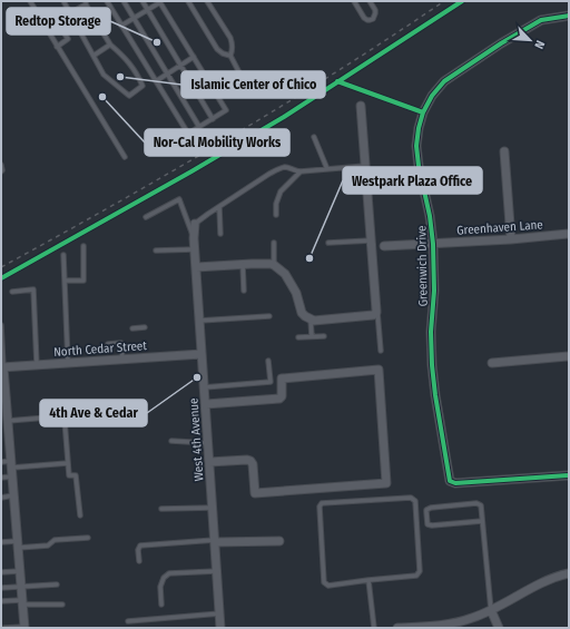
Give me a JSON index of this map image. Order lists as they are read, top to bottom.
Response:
{
  "streets": {
    "street": [
      "Greenhaven Lane",
      "Greenwich Drive",
      "North Cedar Street",
      "West 4th Avenue"
    ]
  },
  "crossings": [
    ["Greenhaven Lane", "Greenwich Drive"],
    ["North Cedar Street", "West 4th Avenue"]
  ],
  "places": [
    "Redtop Storage",
    "Islamic Center of Chico",
    "Nor-Cal Mobility Works",
    "Westpark Plaza Office",
    "4th Ave & Cedar"
  ],
  "north": "bottom right"
}
